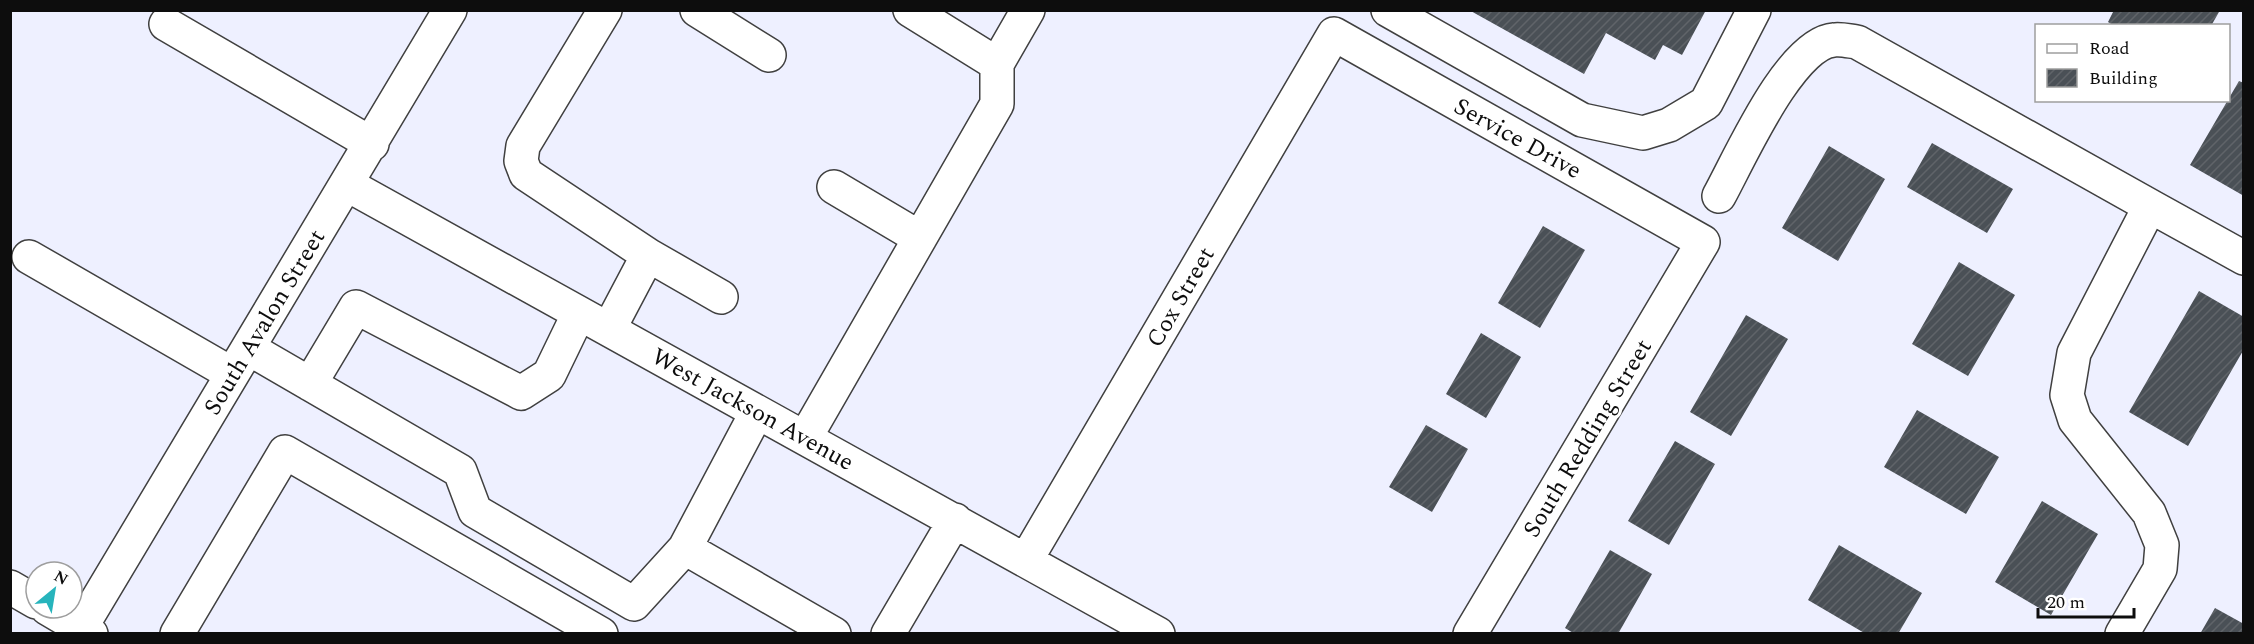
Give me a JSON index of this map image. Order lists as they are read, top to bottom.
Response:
{
  "streets": {
    "street": [
      "Service Drive",
      "Cox Street",
      "South Avalon Street",
      "West Jackson Avenue",
      "South Redding Street"
    ]
  },
  "crossings": [
    ["Service Drive", "Cox Street"],
    ["Service Drive", "South Redding Street"],
    ["Cox Street", "West Jackson Avenue"],
    ["South Avalon Street", "West Jackson Avenue"]
  ],
  "legend": ["Road", "Building"],
  "scale_bar": "20 m",
  "north": "top right"
}
